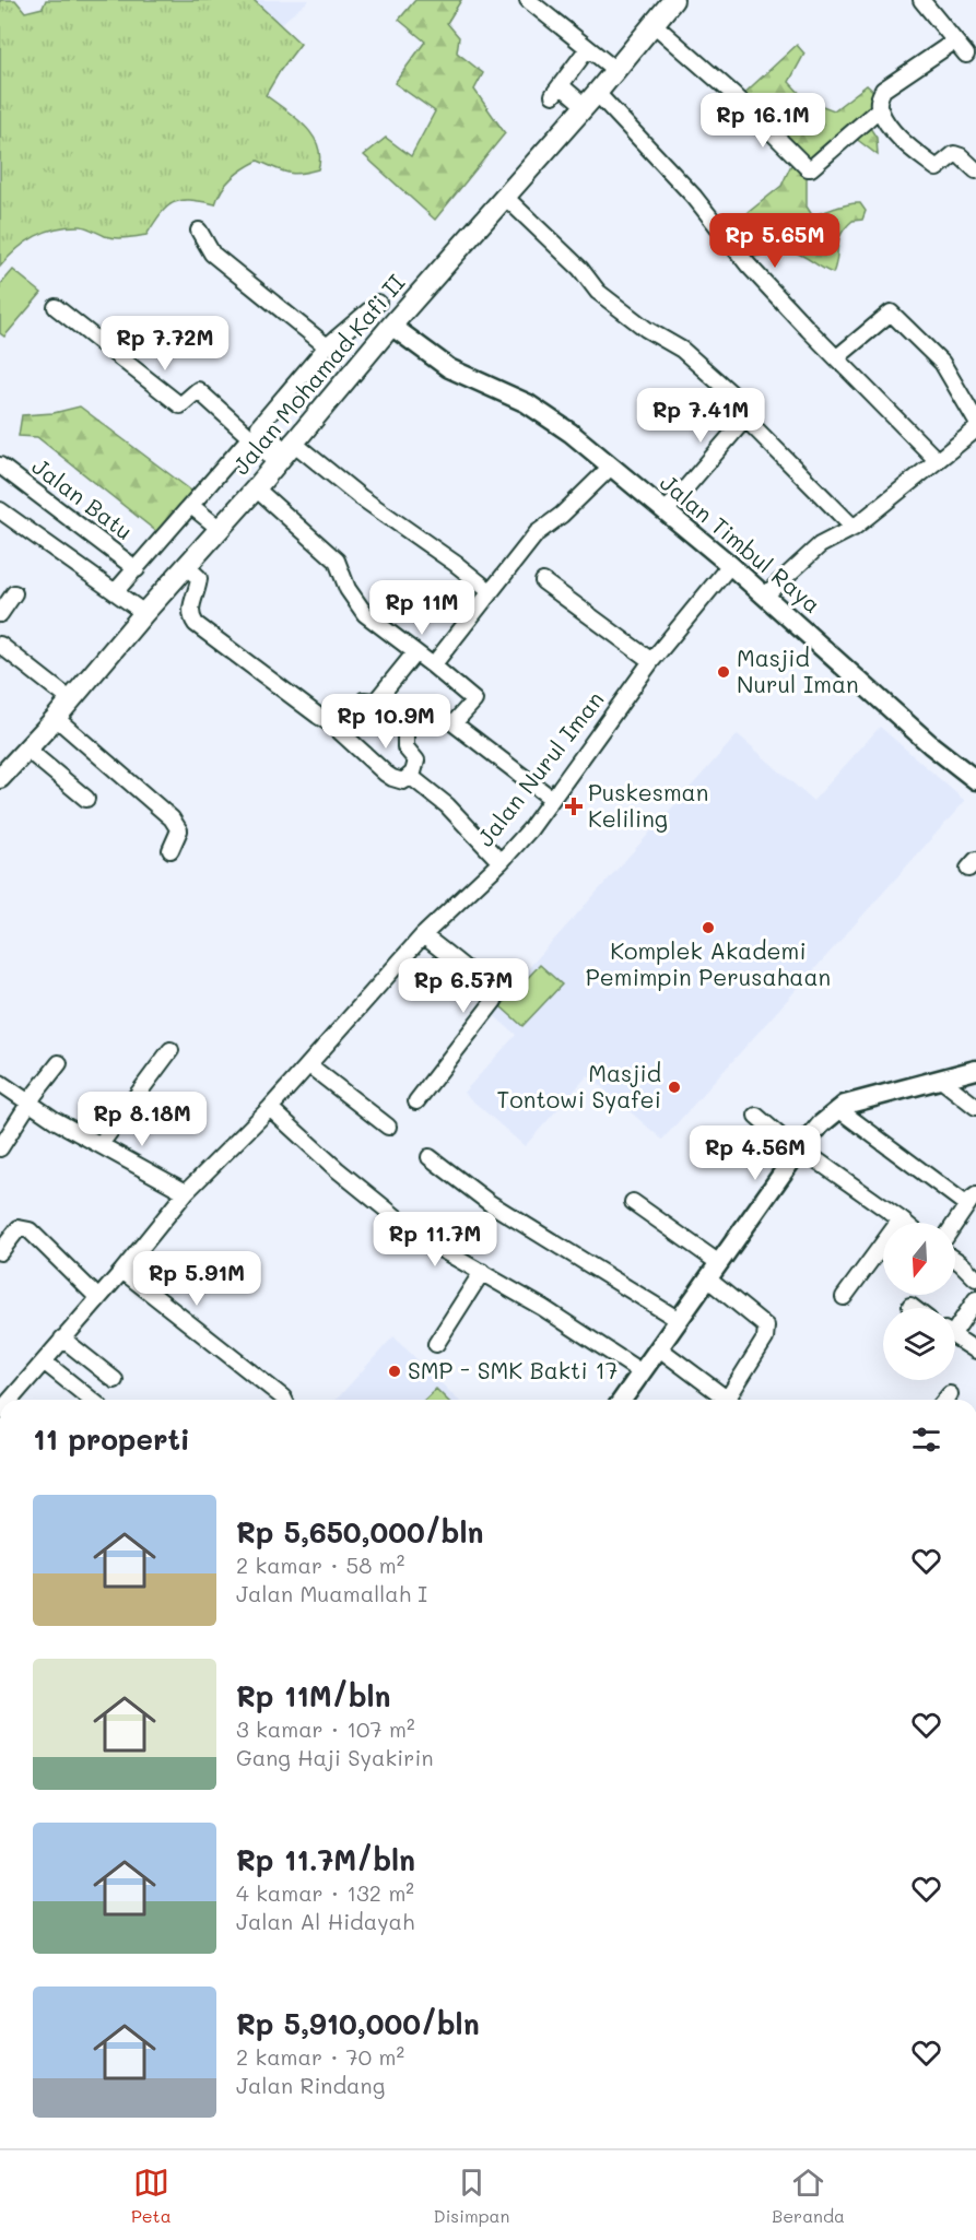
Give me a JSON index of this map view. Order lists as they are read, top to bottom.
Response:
{
  "streets": {
    "main road": ["Jalan Mohamad Kafi II"],
    "street": ["Jalan Batu", "Jalan Timbul Raya", "Jalan Nurul Iman"]
  },
  "crossings": [
    ["Jalan Mohamad Kafi II", "Jalan Timbul Raya"],
    ["Jalan Timbul Raya", "Jalan Nurul Iman"]
  ],
  "places": {
    "other": [
      "Masjid Nurul Iman",
      "Komplek Akademi Pemimpin Perusahaan",
      "Masjid Tontowi Syafei",
      "SMP - SMK Bakti 17"
    ],
    "health": ["Puskesman Keliling"]
  },
  "north": "bottom",
  "page": {
    "price": [
      "Rp 16.1M",
      "Rp 5.65M",
      "Rp 7.72M",
      "Rp 7.41M",
      "Rp 11M",
      "Rp 10.9M",
      "Rp 6.57M",
      "Rp 8.18M",
      "Rp 4.56M",
      "Rp 11.7M",
      "Rp 5.91M"
    ],
    "heading": "11 properti",
    "list": [
      {
        "name": "Rp 5,650,000/bln",
        "note": "2 kamar · 58 m² · Jalan Muamallah I"
      },
      {
        "name": "Rp 11M/bln",
        "note": "3 kamar · 107 m² · Gang Haji Syakirin"
      },
      {
        "name": "Rp 11.7M/bln",
        "note": "4 kamar · 132 m² · Jalan Al Hidayah"
      },
      {
        "name": "Rp 5,910,000/bln",
        "note": "2 kamar · 70 m² · Jalan Rindang"
      }
    ],
    "tabs": ["Peta", "Disimpan", "Beranda"]
  }
}
